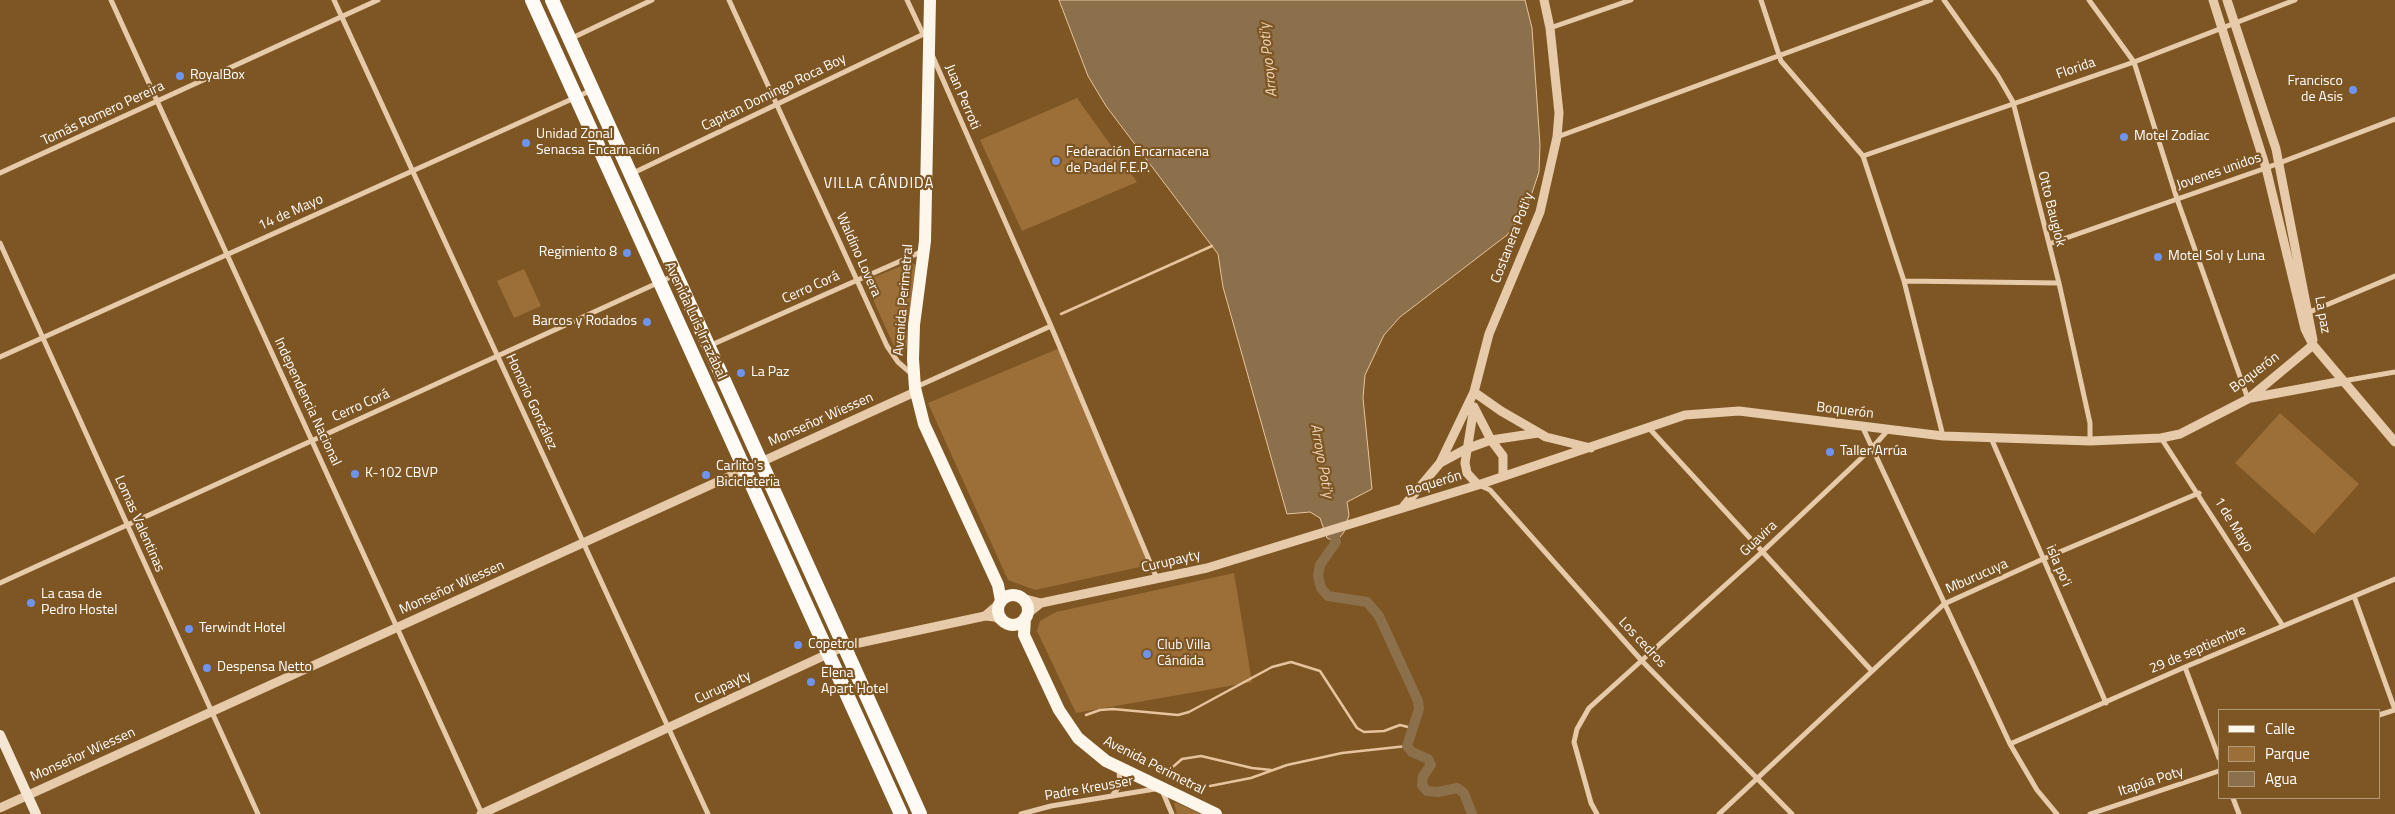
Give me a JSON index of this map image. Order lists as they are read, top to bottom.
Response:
{
  "streets": {
    "highway": ["Avenida Luis Irrazábal"],
    "main road": ["Avenida Perimetral"],
    "street": [
      "Florida",
      "Capitan Domingo Roca Boy",
      "Juan Perroti",
      "Tomás Romero Pereira",
      "Jovenes unidos",
      "Otto Bauglok",
      "14 de Mayo",
      "Costanera Poti'y",
      "Waldino Lovera",
      "Cerro Corá",
      "La paz",
      "Boquerón",
      "Independencia Nacional",
      "Honorio González",
      "Monseñor Wiessen",
      "Lomas Valentinas",
      "1 de Mayo",
      "Guavira",
      "Curupayty",
      "isla po'i",
      "Mburucuya",
      "Los cedros",
      "29 de septiembre",
      "Itapúa Poty",
      "Padre Kreusser"
    ]
  },
  "crossings": [
    ["Florida", "Otto Bauglok"],
    ["Florida", "La paz"],
    ["Capitan Domingo Roca Boy", "Juan Perroti"],
    ["Capitan Domingo Roca Boy", "Waldino Lovera"],
    ["Capitan Domingo Roca Boy", "Avenida Perimetral"],
    ["Juan Perroti", "Avenida Perimetral"],
    ["Juan Perroti", "Curupayty"],
    ["Tomás Romero Pereira", "Independencia Nacional"],
    ["Tomás Romero Pereira", "Honorio González"],
    ["Jovenes unidos", "Otto Bauglok"],
    ["Jovenes unidos", "La paz"],
    ["Otto Bauglok", "Boquerón"],
    ["14 de Mayo", "Avenida Luis Irrazábal"],
    ["14 de Mayo", "Independencia Nacional"],
    ["14 de Mayo", "Honorio González"],
    ["14 de Mayo", "Lomas Valentinas"],
    ["Waldino Lovera", "Cerro Corá"],
    ["Waldino Lovera", "Avenida Perimetral"],
    ["Waldino Lovera", "Monseñor Wiessen"],
    ["Cerro Corá", "Avenida Perimetral"],
    ["Cerro Corá", "Avenida Luis Irrazábal"],
    ["Cerro Corá", "Independencia Nacional"],
    ["Cerro Corá", "Honorio González"],
    ["Cerro Corá", "Lomas Valentinas"],
    ["Avenida Perimetral", "Monseñor Wiessen"],
    ["Avenida Perimetral", "Curupayty"],
    ["Avenida Perimetral", "Padre Kreusser"],
    ["La paz", "Boquerón"],
    ["Avenida Luis Irrazábal", "Monseñor Wiessen"],
    ["Avenida Luis Irrazábal", "Curupayty"],
    ["Boquerón", "1 de Mayo"],
    ["Boquerón", "Guavira"],
    ["Boquerón", "Curupayty"],
    ["Boquerón", "isla po'i"],
    ["Boquerón", "Los cedros"],
    ["Independencia Nacional", "Monseñor Wiessen"],
    ["Independencia Nacional", "Curupayty"],
    ["Honorio González", "Monseñor Wiessen"],
    ["Honorio González", "Curupayty"],
    ["Monseñor Wiessen", "Lomas Valentinas"],
    ["1 de Mayo", "Mburucuya"],
    ["1 de Mayo", "29 de septiembre"],
    ["Guavira", "Los cedros"],
    ["isla po'i", "Mburucuya"],
    ["isla po'i", "29 de septiembre"],
    ["Mburucuya", "Los cedros"]
  ],
  "districts": ["VILLA CÁNDIDA"],
  "water": ["Arroyo Poti'y"],
  "places": [
    "RoyalBox",
    "Francisco de Asis",
    "Motel Zodiac",
    "Unidad Zonal Senacsa Encarnación",
    "Federación Encarnacena de Padel F.E.P.",
    "Regimiento 8",
    "Motel Sol y Luna",
    "Barcos y Rodados",
    "La Paz",
    "Taller Arrúa",
    "K-102 CBVP",
    "Carlito's Bicicleteria",
    "La casa de Pedro Hostel",
    "Terwindt Hotel",
    "Copetrol",
    "Club Villa Cándida",
    "Despensa Netto",
    "Elena Apart Hotel"
  ],
  "legend": ["Calle", "Parque", "Agua"]
}
